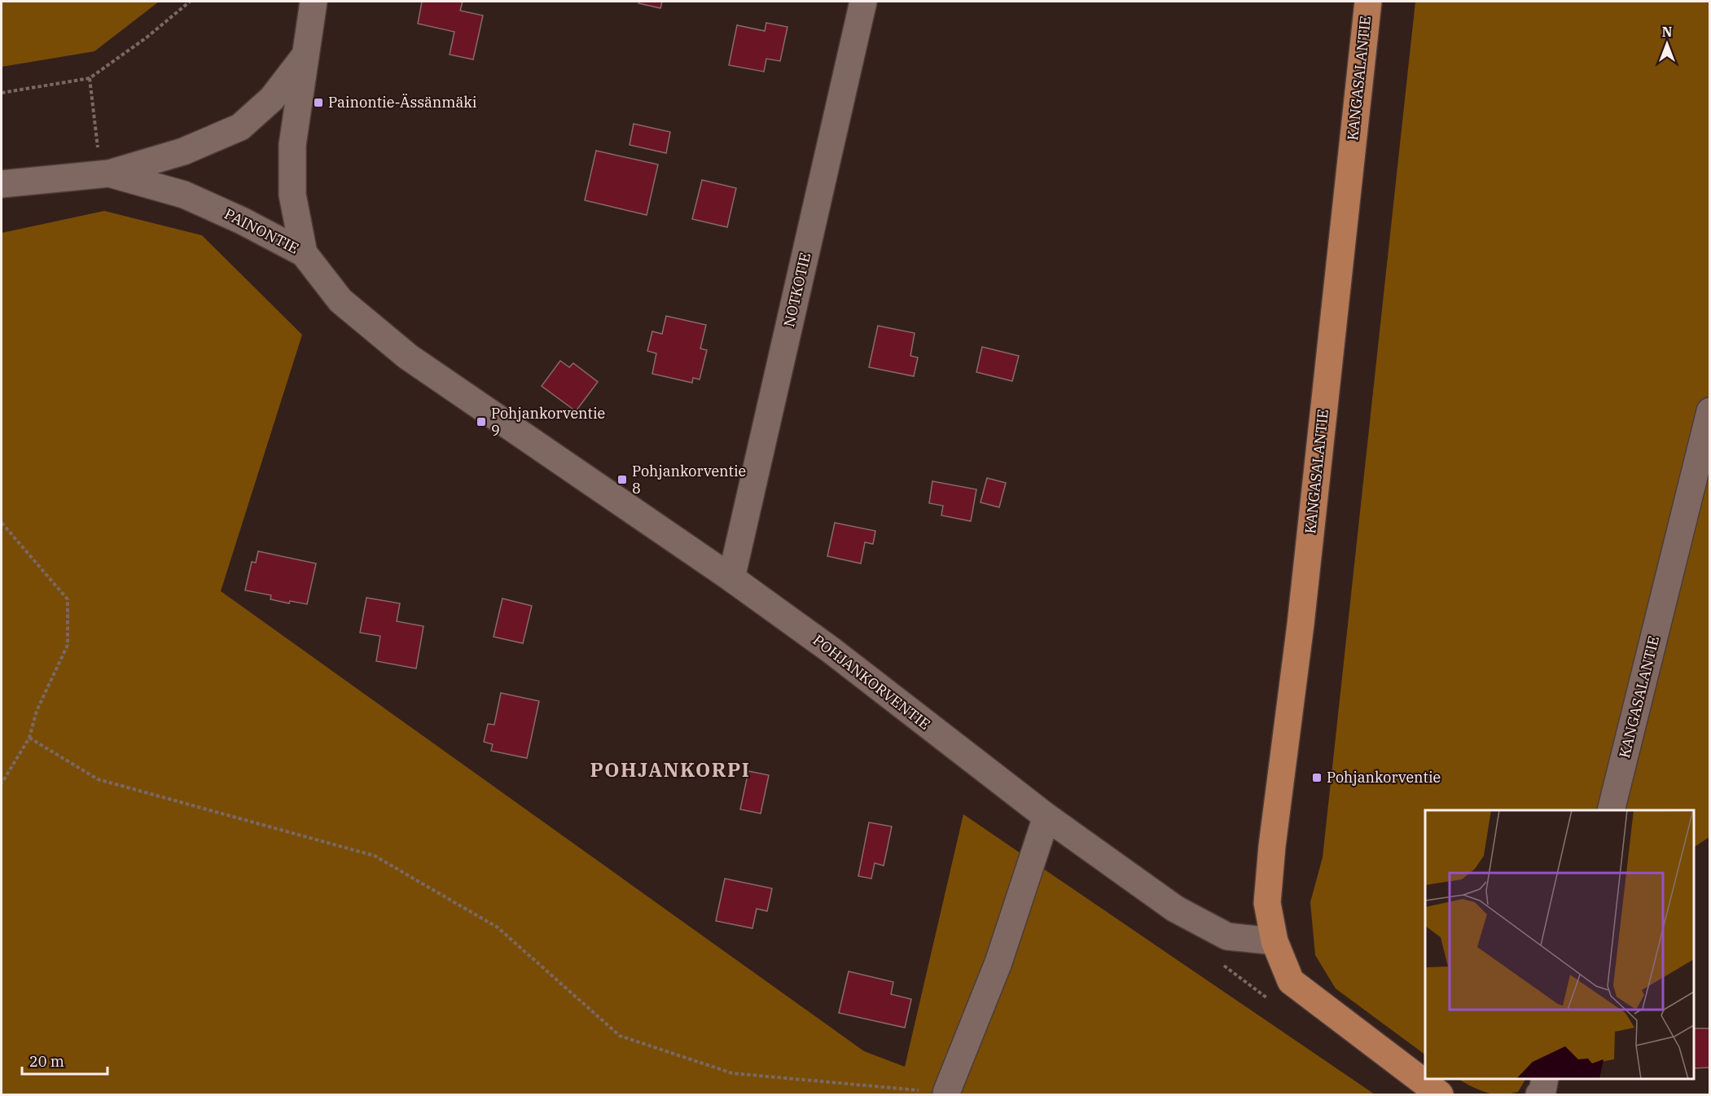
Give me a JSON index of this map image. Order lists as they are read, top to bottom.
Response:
{
  "streets": {
    "main road": ["KANGASALANTIE"],
    "street": ["PAINONTIE", "NOTKOTIE", "POHJANKORVENTIE"]
  },
  "crossings": [
    ["KANGASALANTIE", "POHJANKORVENTIE"],
    ["PAINONTIE", "POHJANKORVENTIE"],
    ["NOTKOTIE", "POHJANKORVENTIE"]
  ],
  "districts": ["POHJANKORPI"],
  "places": {
    "transit": [
      "Painontie-Ässänmäki",
      "Pohjankorventie 9",
      "Pohjankorventie 8",
      "Pohjankorventie"
    ]
  },
  "scale_bar": "20 m",
  "north": "top"
}
